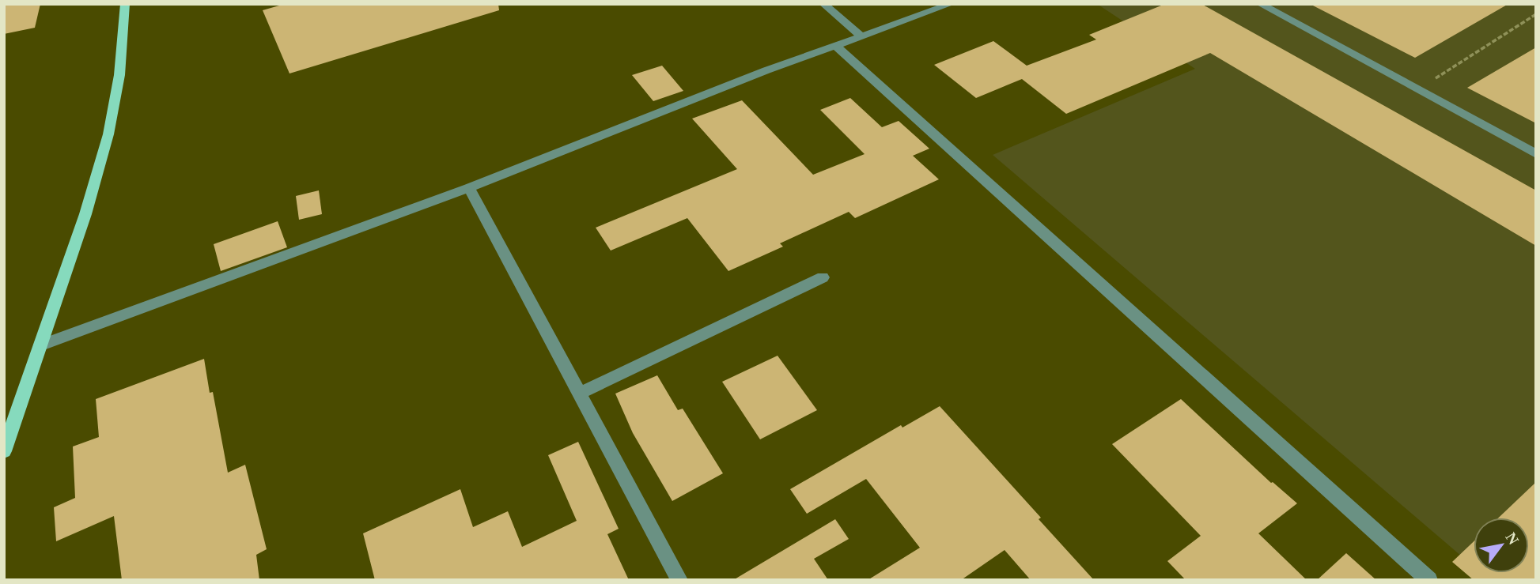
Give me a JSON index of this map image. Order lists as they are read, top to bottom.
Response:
{
  "north": "top right"
}
